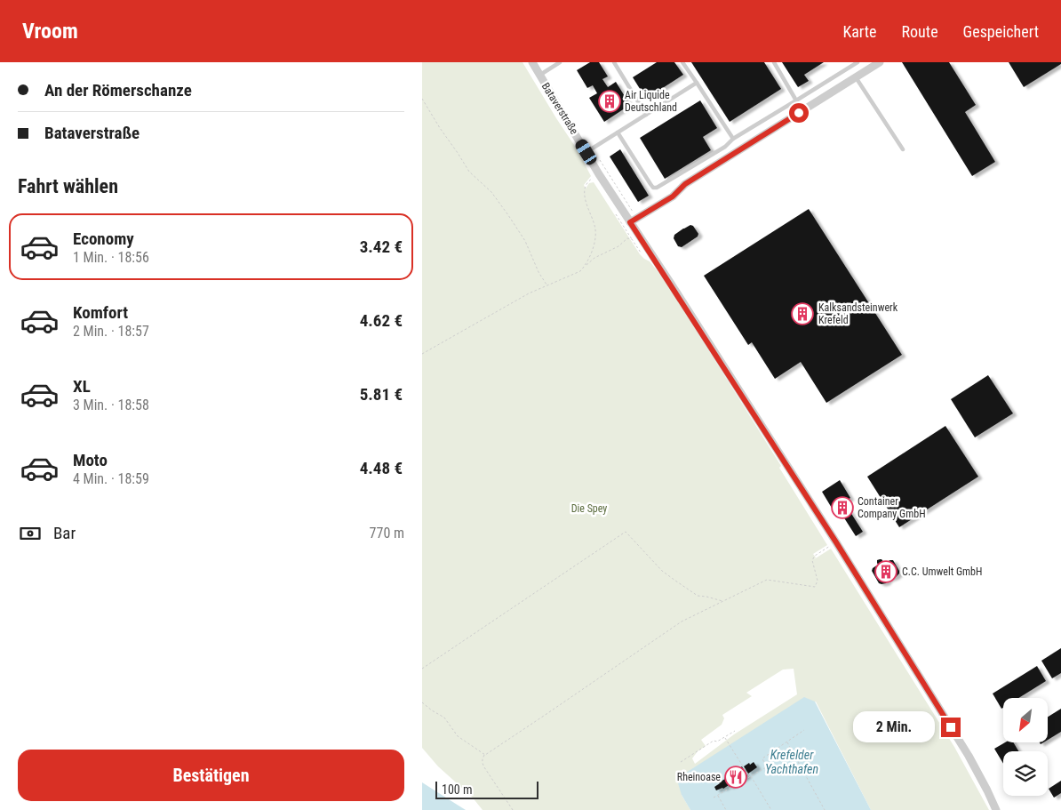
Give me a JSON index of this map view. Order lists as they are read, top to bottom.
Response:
{
  "streets": {
    "street": ["Bataverstraße"]
  },
  "water": ["Krefelder Yachthafen"],
  "parks": ["Die Spey"],
  "places": {
    "building": [
      "Air Liquide Deutschland",
      "Kalksandsteinwerk Krefeld",
      "Container Company GmbH",
      "C.C. Umwelt GmbH"
    ],
    "restaurant": ["Rheinoase"]
  },
  "scale_bar": "100 m",
  "north": "bottom left",
  "page": {
    "header": "Vroom",
    "nav": ["Karte", "Route", "Gespeichert"],
    "banner": ["An der Römerschanze", "Bataverstraße"],
    "heading": "Fahrt wählen",
    "list": [
      {
        "name": "Economy",
        "note": "1 Min. · 18:56",
        "value": "3.42 €"
      },
      {
        "name": "Komfort",
        "note": "2 Min. · 18:57",
        "value": "4.62 €"
      },
      {
        "name": "XL",
        "note": "3 Min. · 18:58",
        "value": "5.81 €"
      },
      {
        "name": "Moto",
        "note": "4 Min. · 18:59",
        "value": "4.48 €"
      }
    ],
    "pay": ["Bar", "770 m"],
    "bubble": "2 Min.",
    "buttons": "Bestätigen",
    "scale": "100 m"
  }
}
